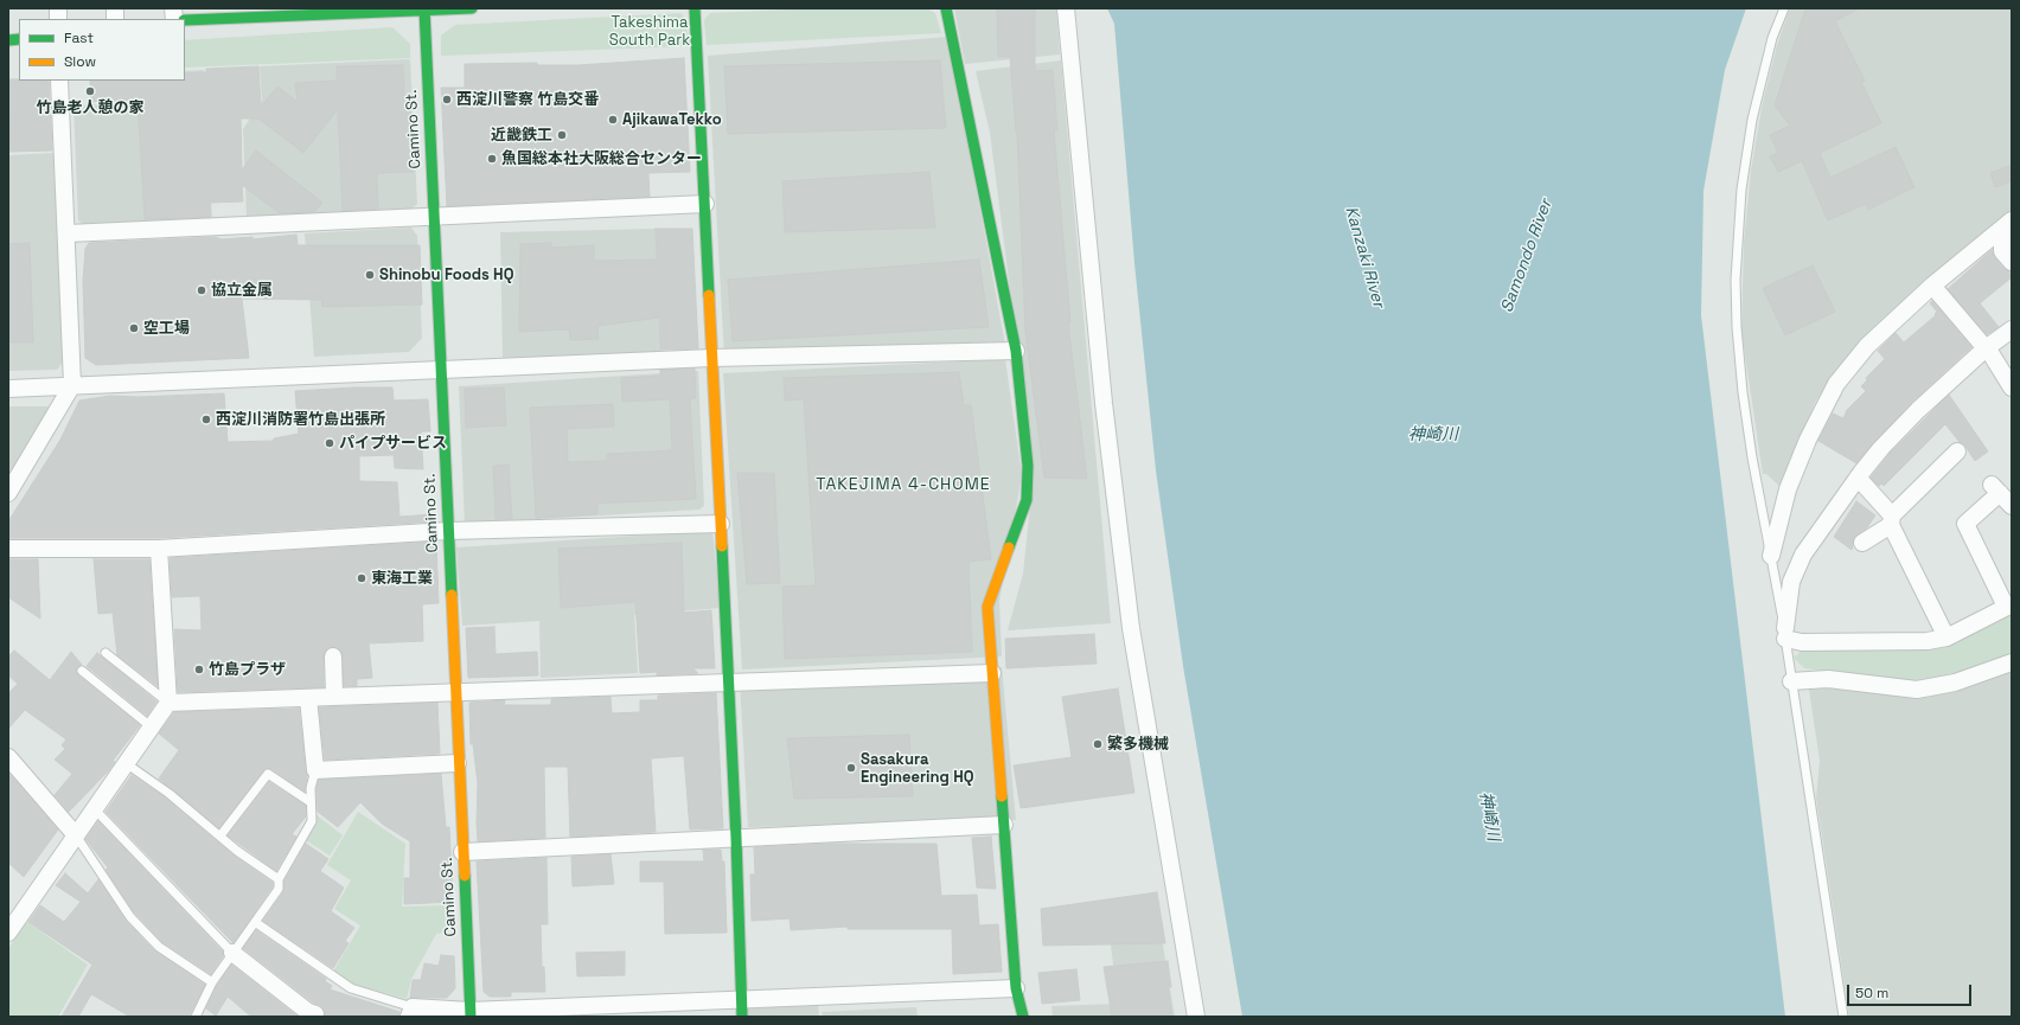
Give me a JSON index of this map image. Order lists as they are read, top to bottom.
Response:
{
  "streets": {
    "street": ["Camino St."]
  },
  "districts": ["TAKEJIMA 4-CHOME"],
  "water": ["Samondo River", "Kanzaki River", "神崎川"],
  "parks": ["Takeshima South Park"],
  "places": [
    "竹島老人憩の家",
    "西淀川警察 竹島交番",
    "AjikawaTekko",
    "近畿鉄工",
    "魚国総本社大阪総合センター",
    "Shinobu Foods HQ",
    "協立金属",
    "空工場",
    "西淀川消防署竹島出張所",
    "パイプサービス",
    "東海工業",
    "竹島プラザ",
    "繁多機械",
    "Sasakura Engineering HQ"
  ],
  "legend": ["Fast", "Slow"],
  "scale_bar": "50 m"
}
